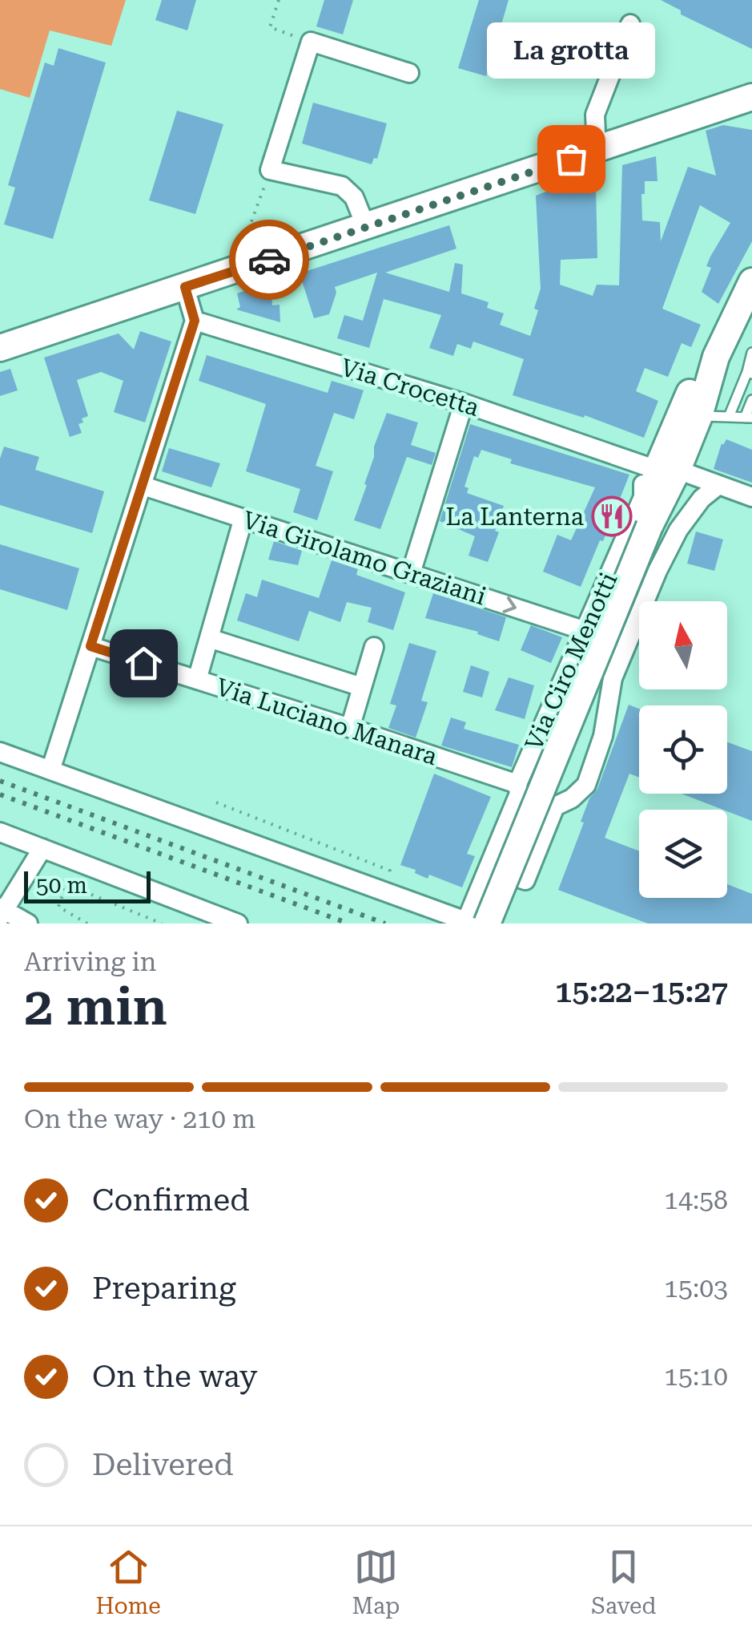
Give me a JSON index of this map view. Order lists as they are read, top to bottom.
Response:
{
  "streets": {
    "main road": ["Via Ciro Menotti"],
    "street": ["Via Crocetta", "Via Girolamo Graziani", "Via Luciano Manara"]
  },
  "crossings": [
    ["Via Crocetta", "Via Ciro Menotti"],
    ["Via Girolamo Graziani", "Via Ciro Menotti"],
    ["Via Ciro Menotti", "Via Luciano Manara"]
  ],
  "one_way": ["Via Girolamo Graziani"],
  "places": {
    "other": ["La grotta"],
    "restaurant": ["La Lanterna"]
  },
  "scale_bar": "50 m",
  "north": "top",
  "page": {
    "bubble": "La grotta",
    "scale": "50 m",
    "heading": ["2 min", "Arriving in", "15:22–15:27"],
    "bar": "On the way · 210 m",
    "list": [
      ["Confirmed", "14:58"],
      ["Preparing", "15:03"],
      ["On the way", "15:10"],
      "Delivered"
    ],
    "tabs": ["Home", "Map", "Saved"]
  }
}
